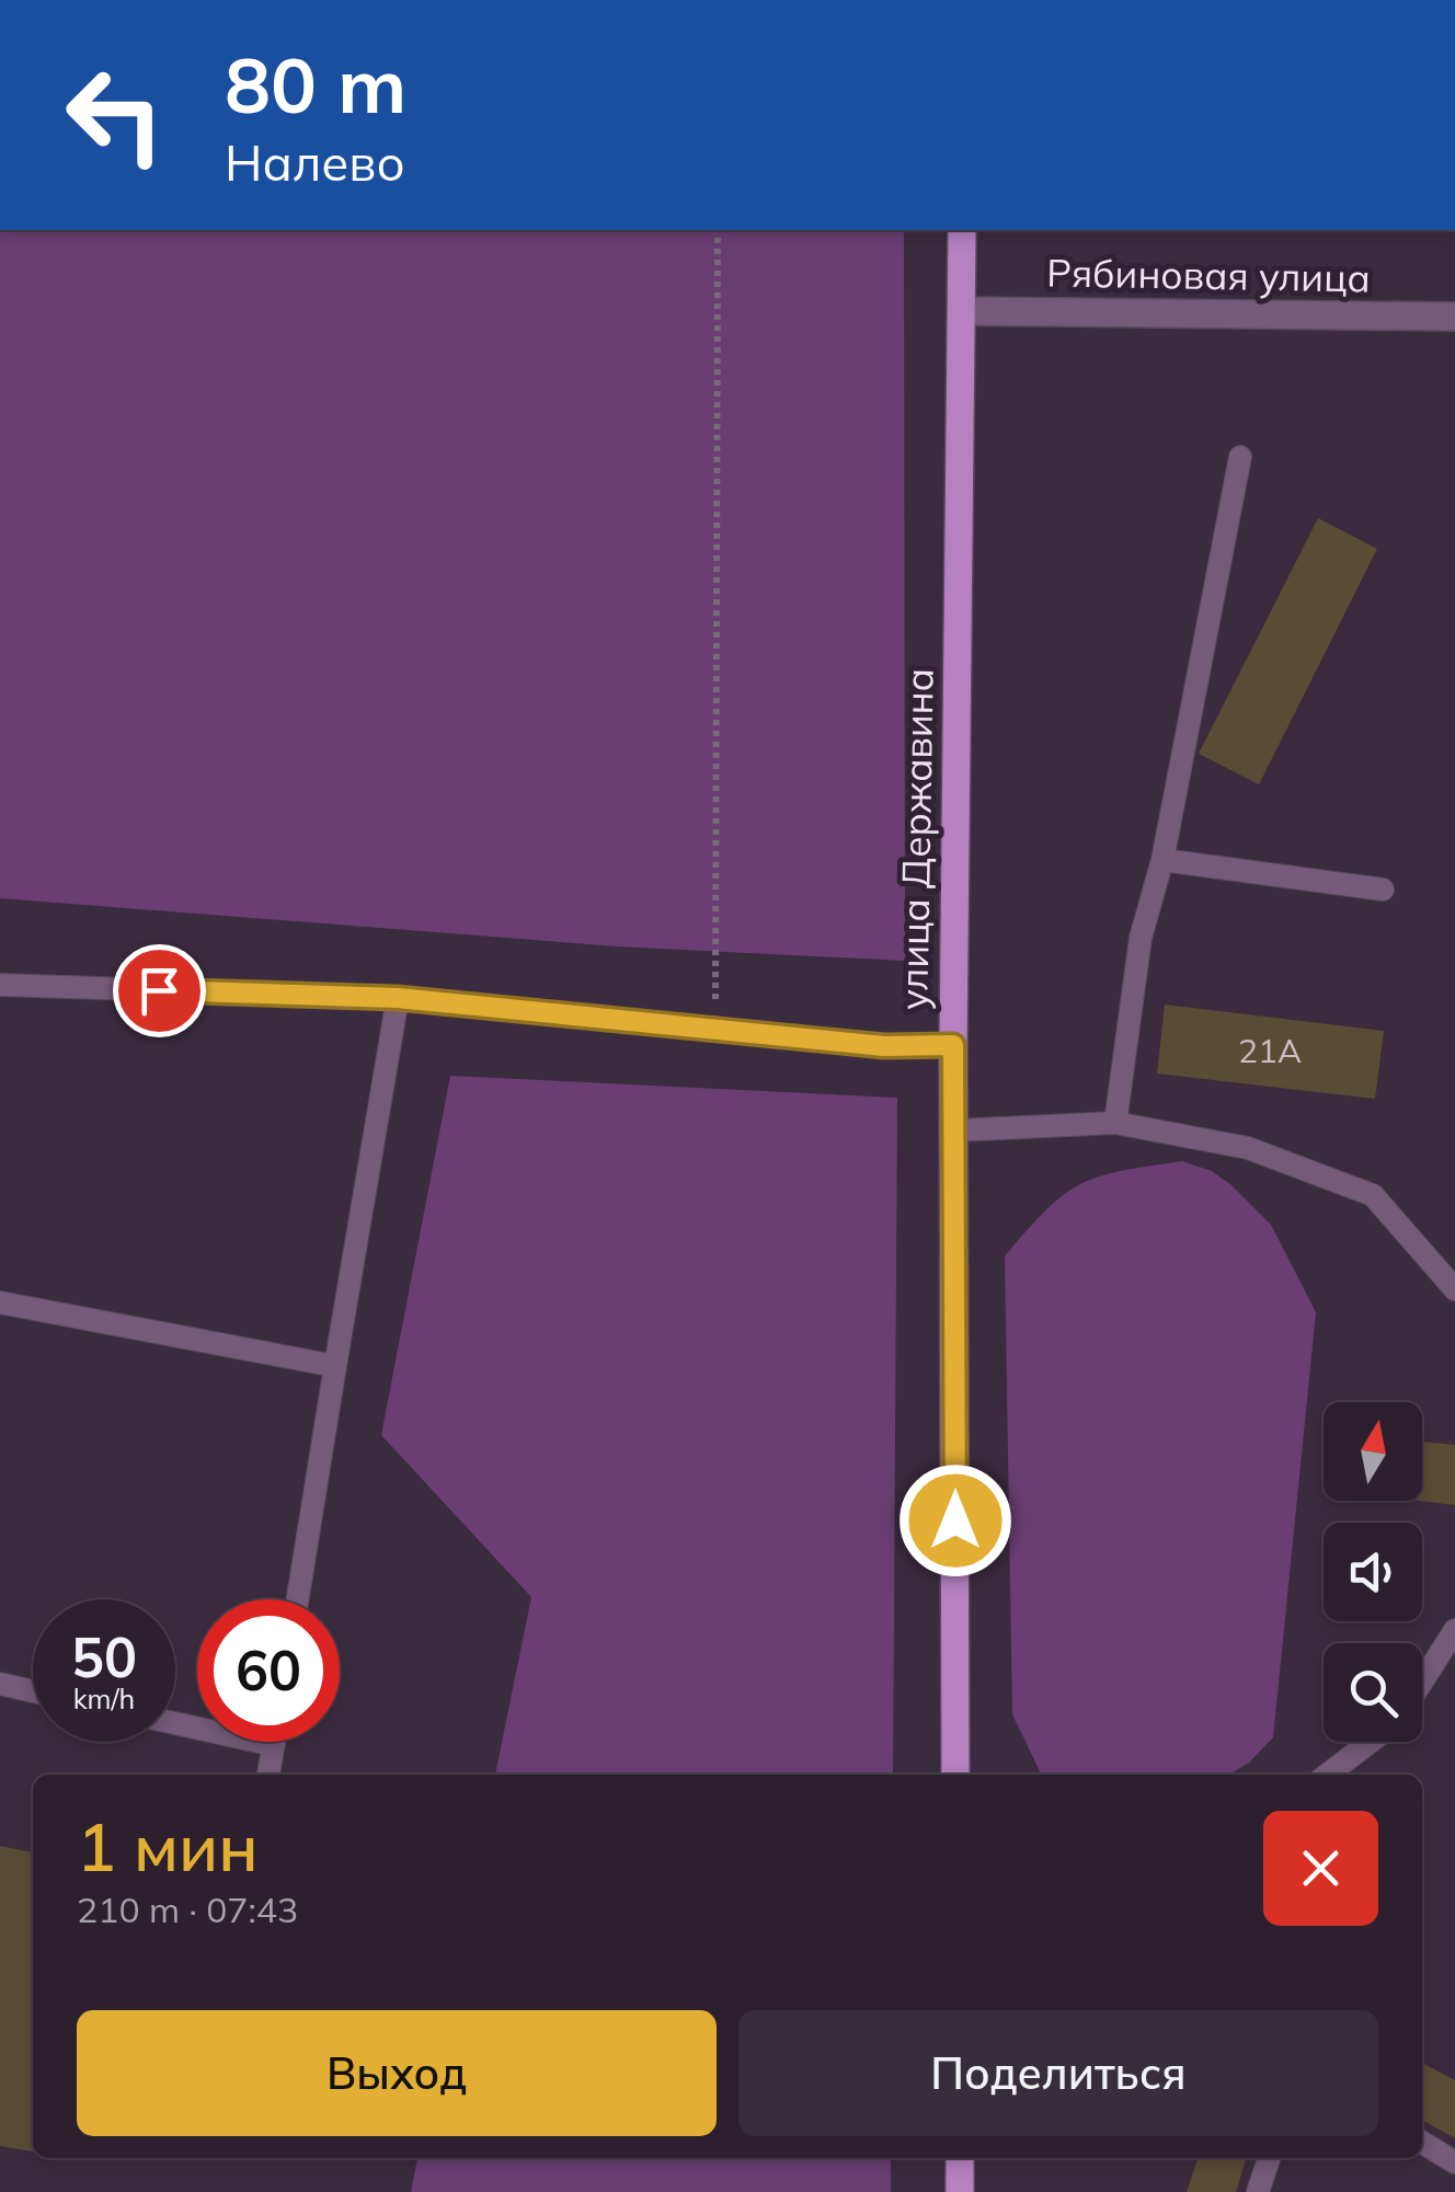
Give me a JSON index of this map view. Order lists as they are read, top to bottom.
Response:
{
  "streets": {
    "main road": ["улица Державина"],
    "street": ["Рябиновая улица"]
  },
  "crossings": [
    ["Рябиновая улица", "улица Державина"]
  ],
  "house_numbers": ["21А"],
  "north": "top",
  "page": {
    "turn": ["80 m", "Налево"],
    "speed": "50 km/h",
    "limit": "60",
    "heading": ["1 мин", "210 m · 07:43"],
    "buttons": ["Выход", "Поделиться"]
  }
}
